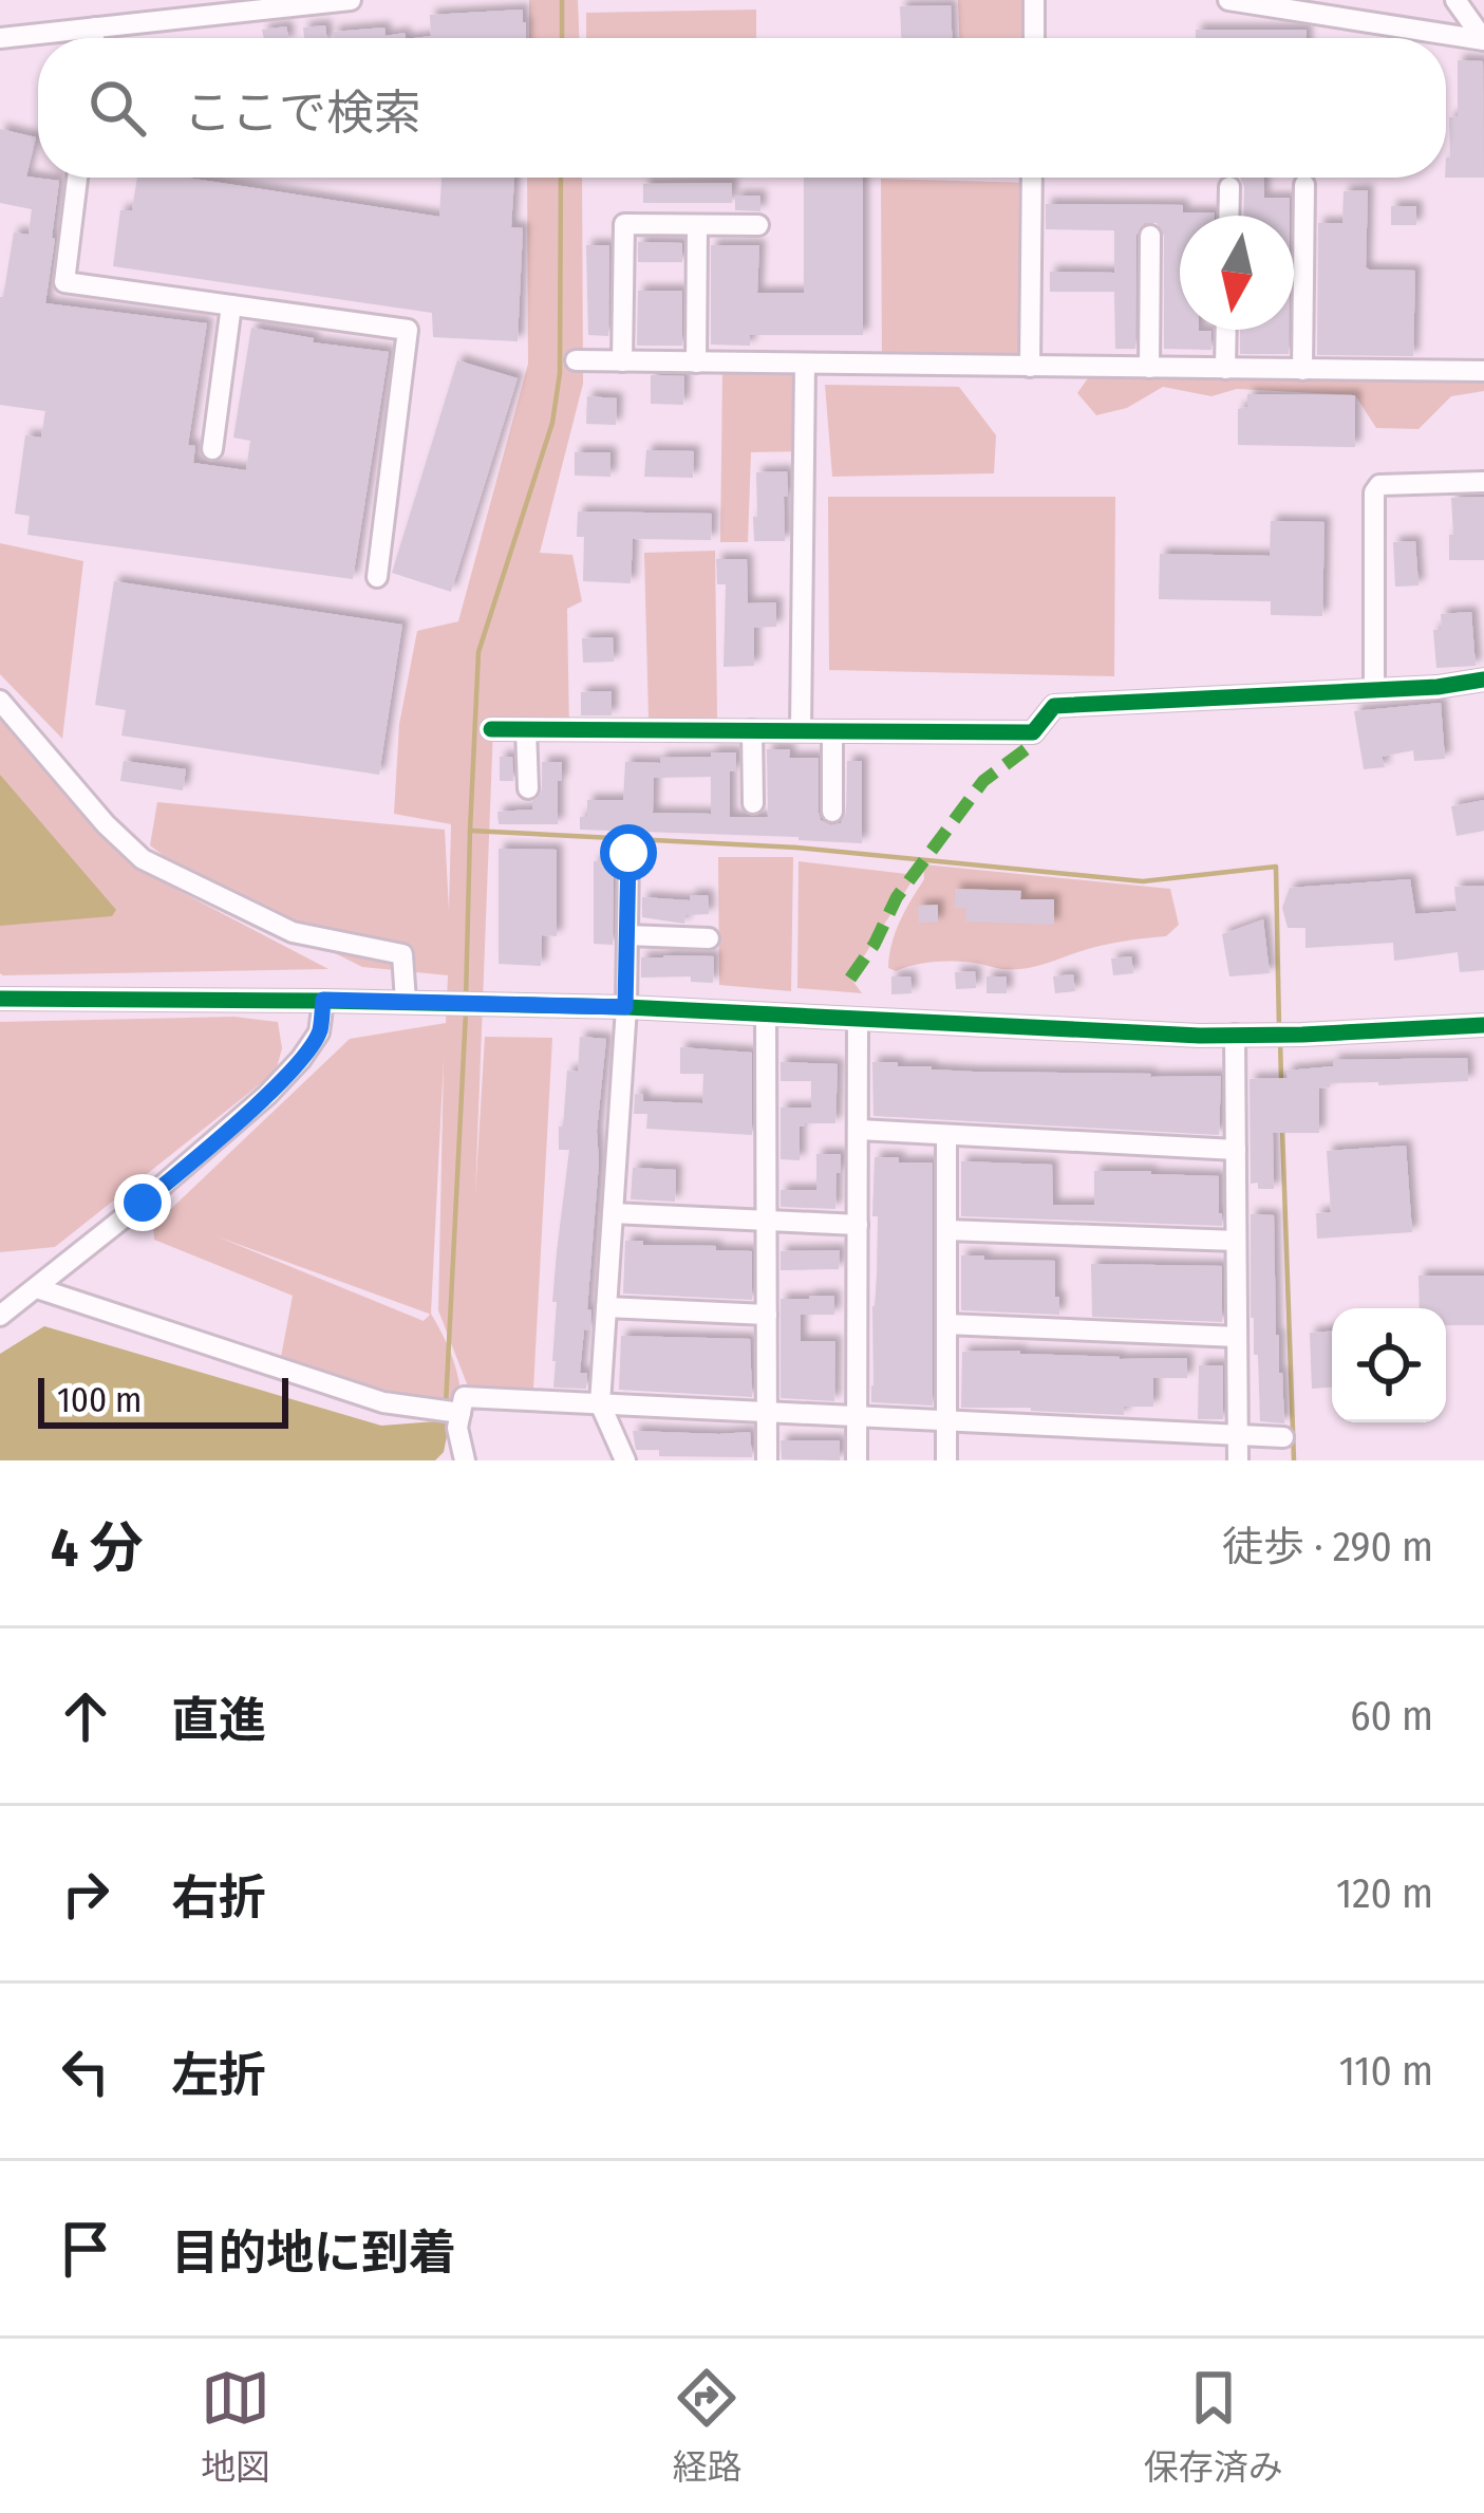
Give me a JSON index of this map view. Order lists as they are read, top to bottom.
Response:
{
  "scale_bar": "100 m",
  "north": "bottom",
  "page": {
    "search": "ここで検索",
    "scale": "100 m",
    "heading": ["4 分", "徒歩 · 290 m"],
    "list": [
      ["直進", "60 m"],
      ["右折", "120 m"],
      ["左折", "110 m"],
      "目的地に到着"
    ],
    "nav": ["地図", "経路", "保存済み"]
  }
}
